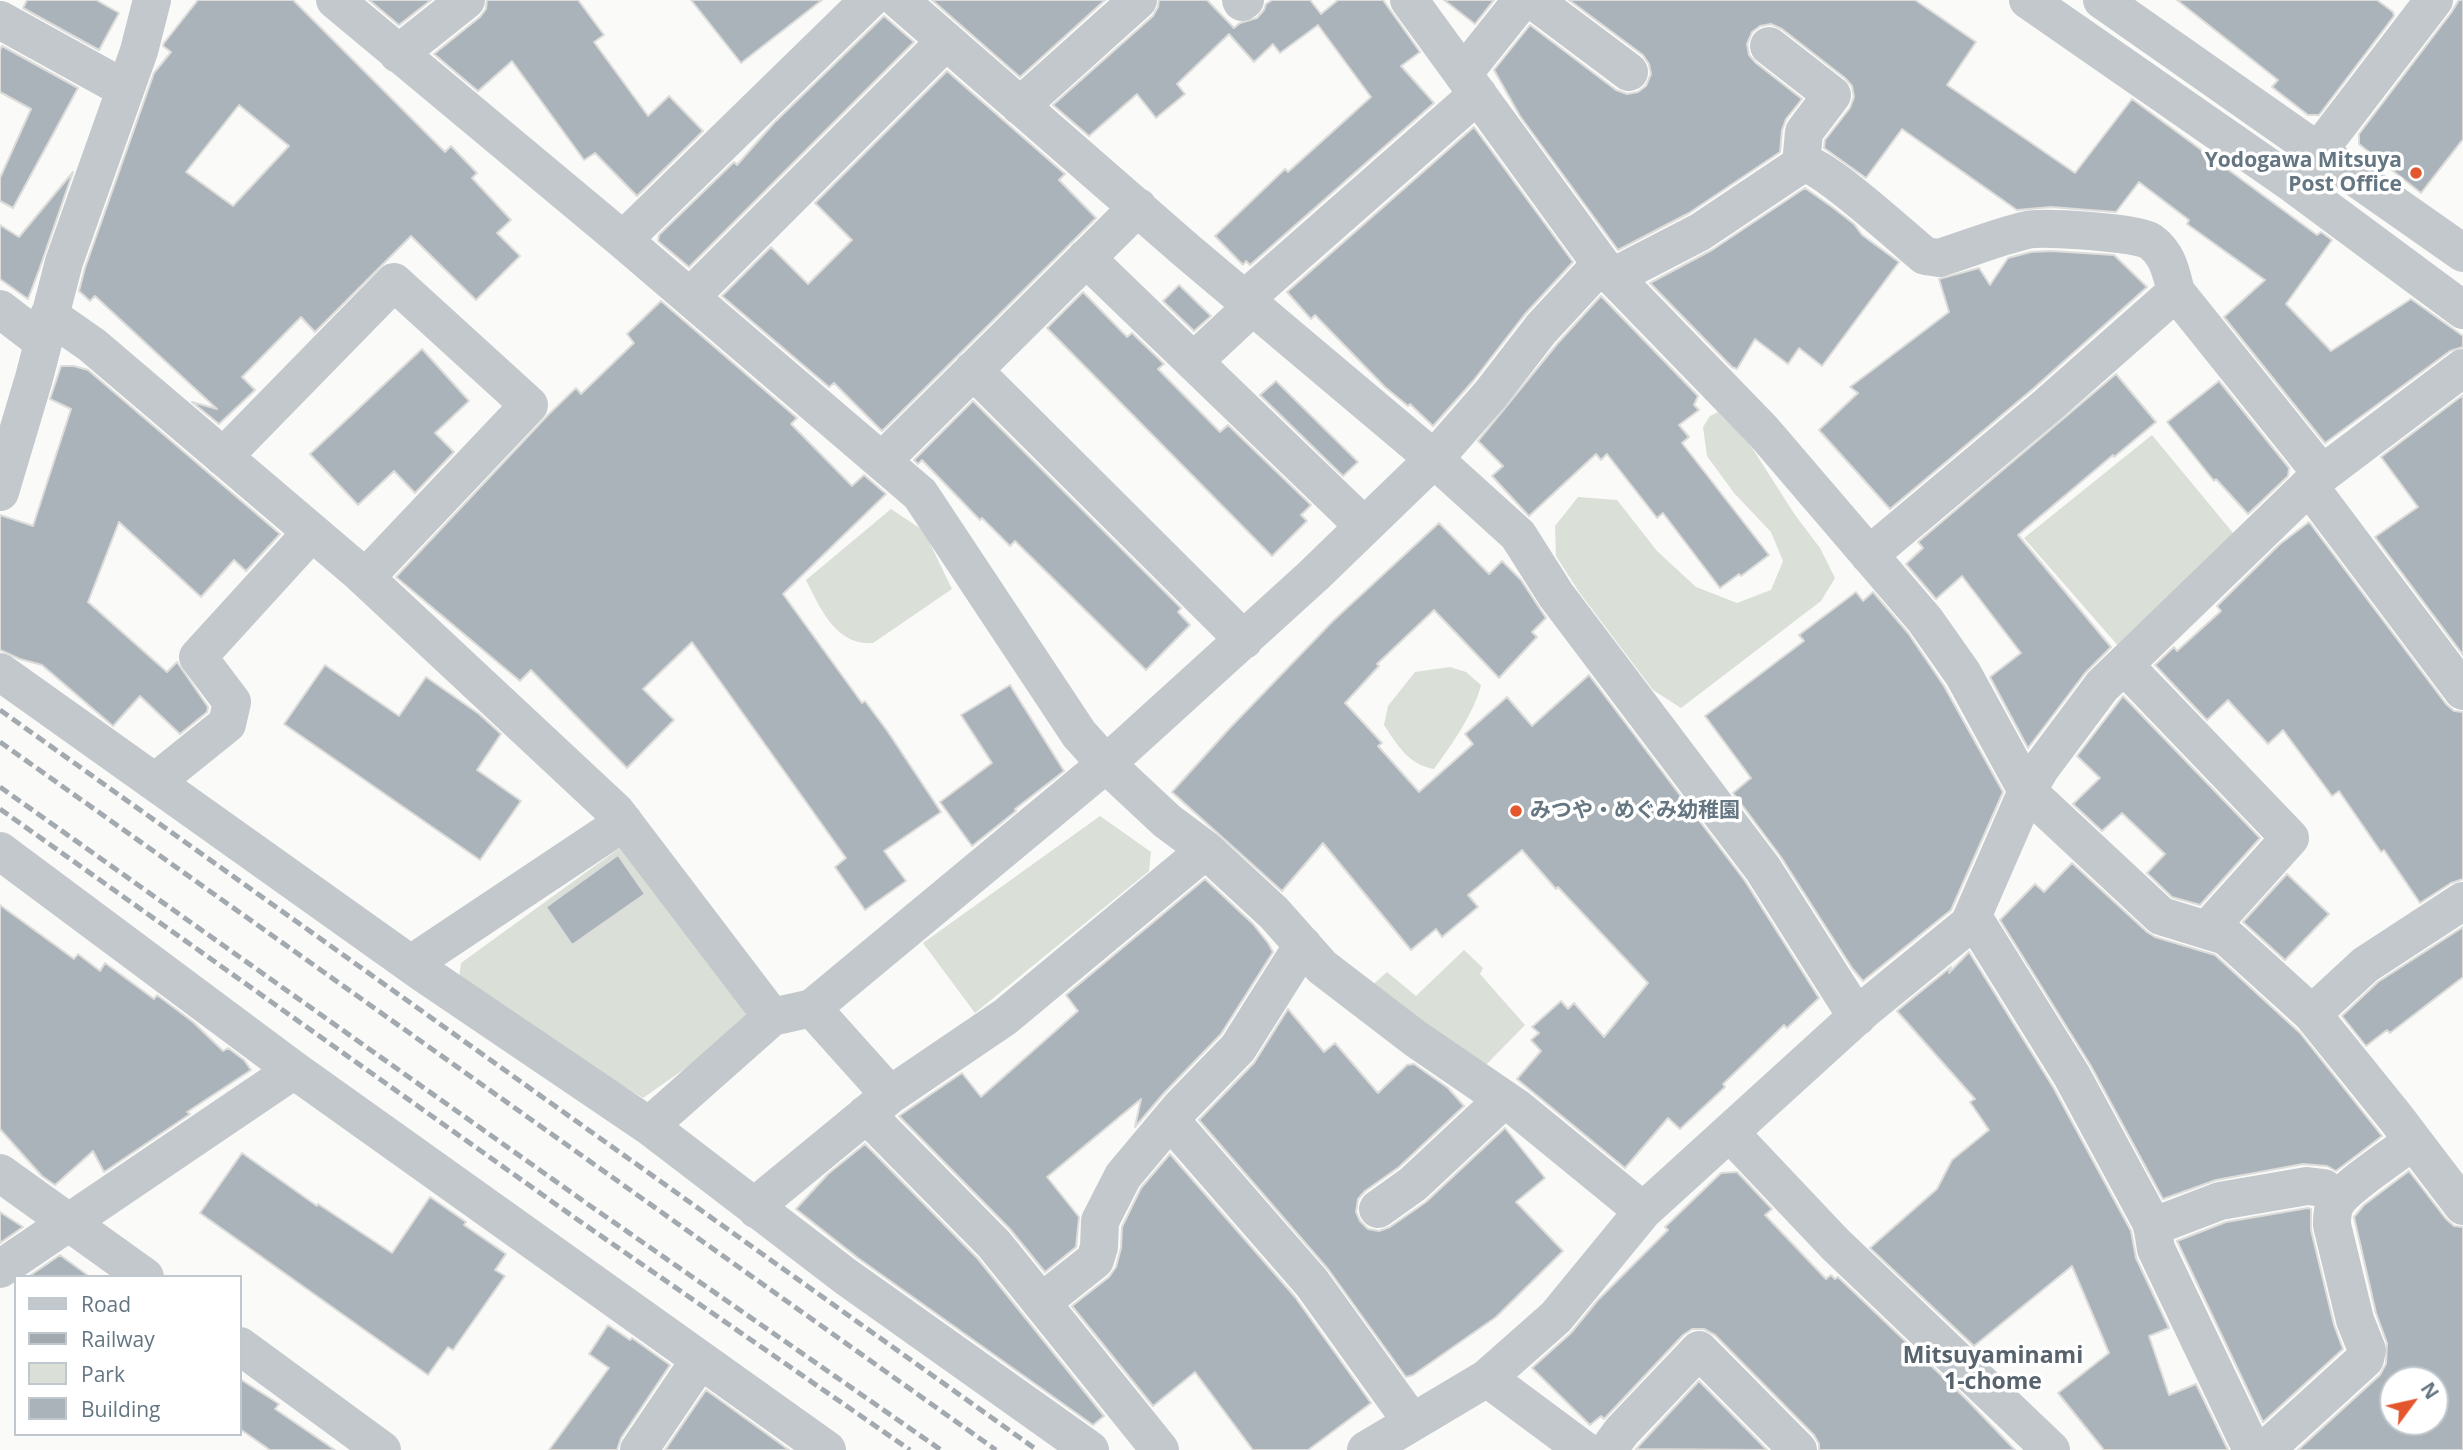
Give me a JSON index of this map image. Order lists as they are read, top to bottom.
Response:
{
  "districts": ["Mitsuyaminami 1-chome"],
  "places": ["Yodogawa Mitsuya Post Office", "みつや・めぐみ幼稚園"],
  "legend": [
    "Road",
    "Railway",
    "Park",
    "Building"
  ],
  "north": "top right"
}
